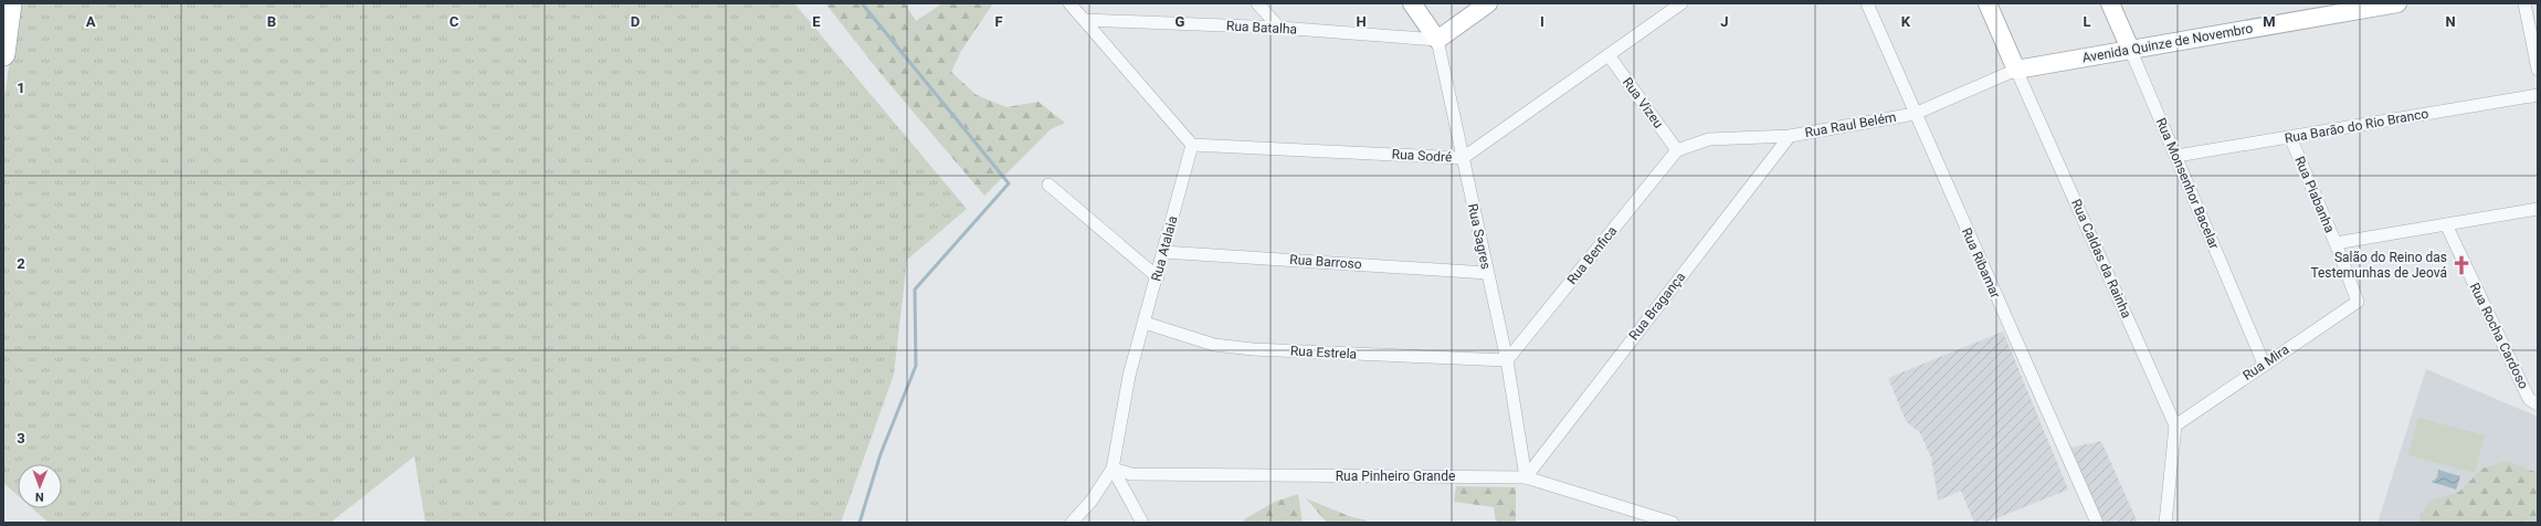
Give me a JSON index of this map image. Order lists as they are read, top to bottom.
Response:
{
  "streets": {
    "street": [
      "Rua Batalha",
      "Avenida Quinze de Novembro",
      "Rua Vizeu",
      "Rua Raul Belém",
      "Rua Barão do Rio Branco",
      "Rua Sodré",
      "Rua Monsenhor Bacelar",
      "Rua Piabanha",
      "Rua Sagres",
      "Rua Atalaia",
      "Rua Benfica",
      "Rua Caldas da Rainha",
      "Rua Barroso",
      "Rua Ribamar",
      "Rua Bragança",
      "Rua Rocha Cardoso",
      "Rua Estrela",
      "Rua Mira",
      "Rua Pinheiro Grande"
    ]
  },
  "crossings": [
    ["Rua Batalha", "Rua Sagres"],
    ["Avenida Quinze de Novembro", "Rua Raul Belém"],
    ["Avenida Quinze de Novembro", "Rua Monsenhor Bacelar"],
    ["Avenida Quinze de Novembro", "Rua Caldas da Rainha"],
    ["Rua Vizeu", "Rua Raul Belém"],
    ["Rua Vizeu", "Rua Sodré"],
    ["Rua Vizeu", "Rua Benfica"],
    ["Rua Raul Belém", "Rua Benfica"],
    ["Rua Raul Belém", "Rua Caldas da Rainha"],
    ["Rua Raul Belém", "Rua Ribamar"],
    ["Rua Raul Belém", "Rua Bragança"],
    ["Rua Barão do Rio Branco", "Rua Monsenhor Bacelar"],
    ["Rua Barão do Rio Branco", "Rua Piabanha"],
    ["Rua Sodré", "Rua Sagres"],
    ["Rua Sodré", "Rua Atalaia"],
    ["Rua Monsenhor Bacelar", "Rua Mira"],
    ["Rua Piabanha", "Rua Mira"],
    ["Rua Sagres", "Rua Benfica"],
    ["Rua Sagres", "Rua Barroso"],
    ["Rua Sagres", "Rua Bragança"],
    ["Rua Sagres", "Rua Estrela"],
    ["Rua Sagres", "Rua Pinheiro Grande"],
    ["Rua Atalaia", "Rua Barroso"],
    ["Rua Atalaia", "Rua Estrela"],
    ["Rua Atalaia", "Rua Pinheiro Grande"],
    ["Rua Benfica", "Rua Estrela"],
    ["Rua Caldas da Rainha", "Rua Mira"],
    ["Rua Bragança", "Rua Pinheiro Grande"]
  ],
  "places": {
    "church": ["Salão do Reino das Testemunhas de Jeová"]
  },
  "north": "bottom",
  "grid": {
    "columns": [
      "A",
      "B",
      "C",
      "D",
      "E",
      "F",
      "G",
      "H",
      "I",
      "J",
      "K",
      "L",
      "M",
      "N"
    ],
    "rows": ["1", "2", "3"]
  }
}
